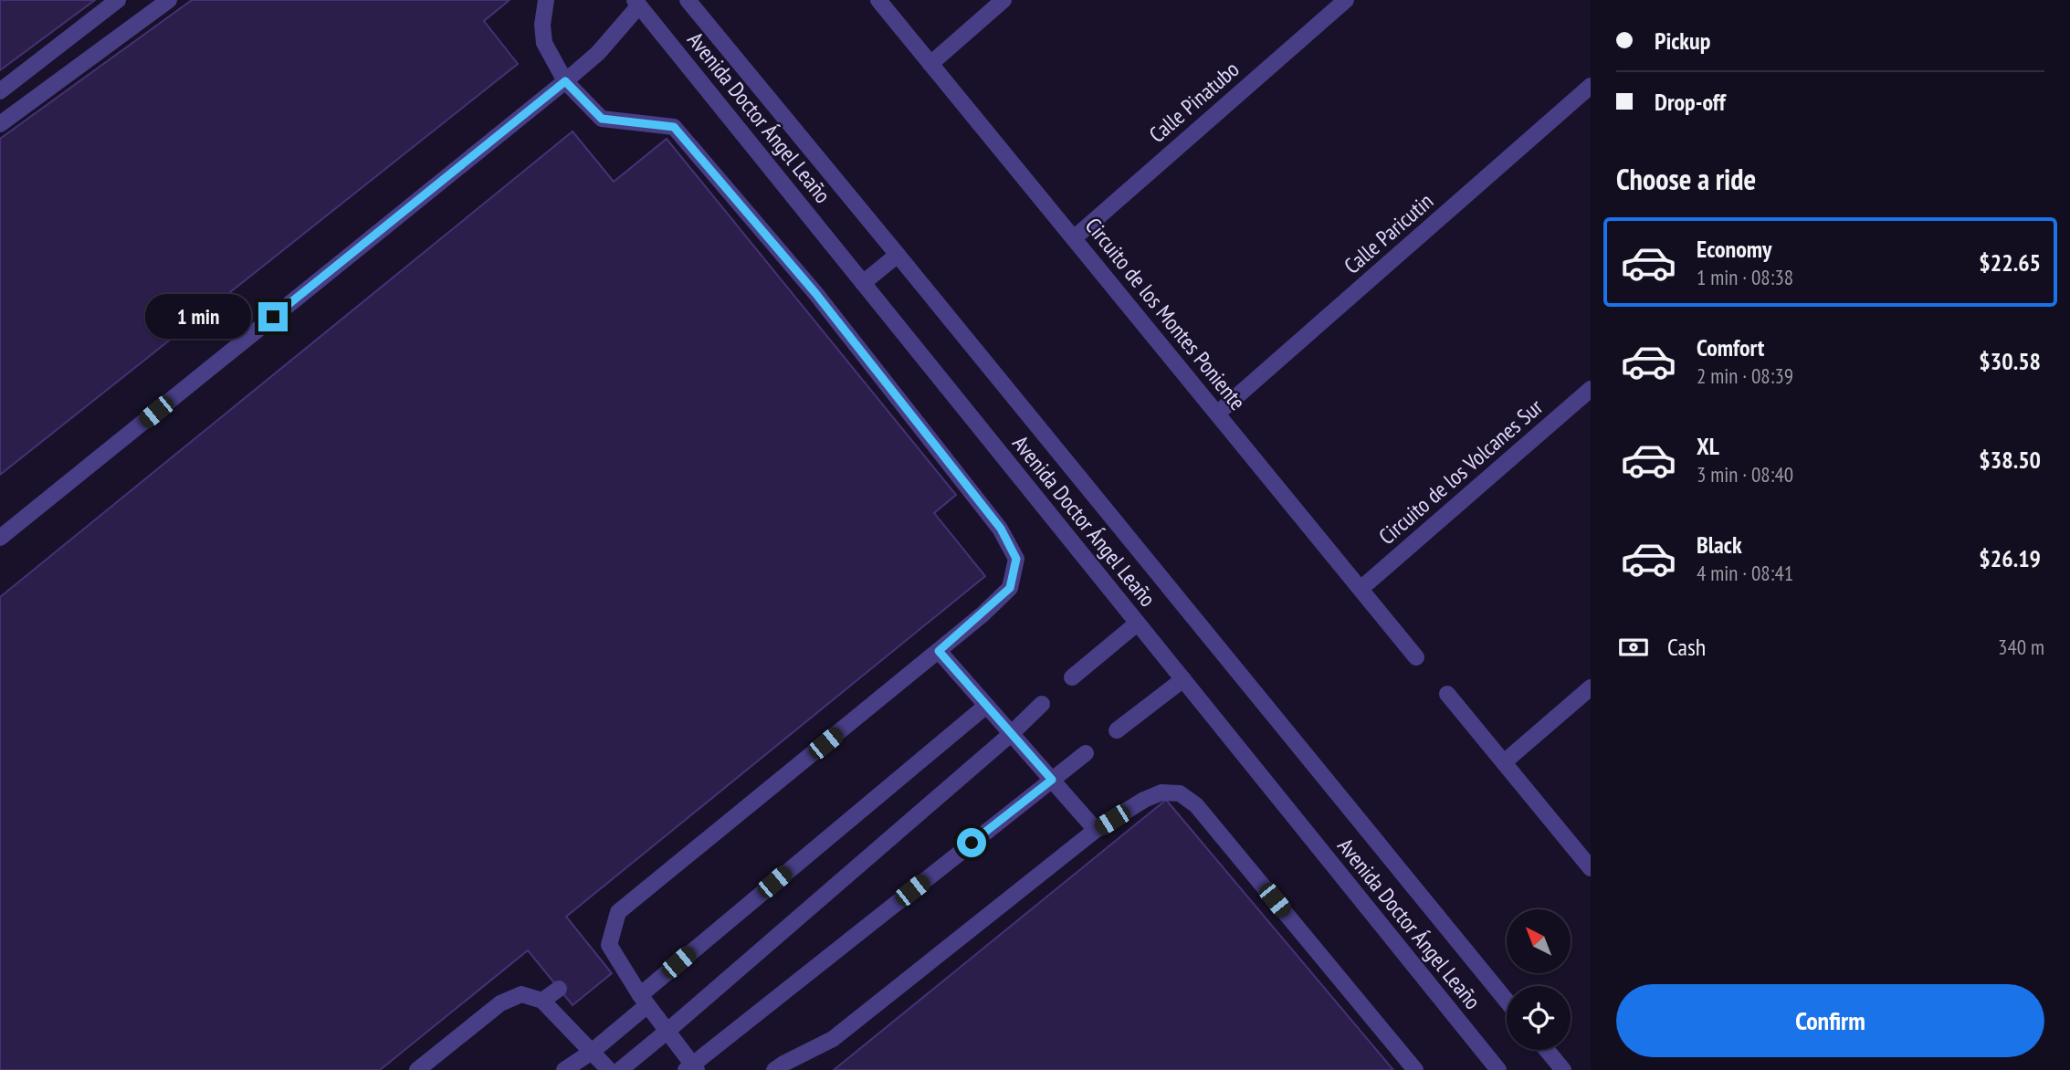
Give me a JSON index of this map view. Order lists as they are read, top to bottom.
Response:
{
  "streets": {
    "street": [
      "Calle Pinatubo",
      "Avenida Doctor Ángel Leaño",
      "Calle Paricutin",
      "Circuito de los Montes Poniente",
      "Circuito de los Volcanes Sur"
    ]
  },
  "crossings": [
    ["Calle Pinatubo", "Circuito de los Montes Poniente"],
    ["Calle Paricutin", "Circuito de los Montes Poniente"],
    ["Circuito de los Montes Poniente", "Circuito de los Volcanes Sur"]
  ],
  "north": "top left",
  "page": {
    "banner": ["Pickup", "Drop-off"],
    "heading": "Choose a ride",
    "list": [
      {
        "name": "Economy",
        "note": "1 min · 08:38",
        "value": "$22.65"
      },
      {
        "name": "Comfort",
        "note": "2 min · 08:39",
        "value": "$30.58"
      },
      {
        "name": "XL",
        "note": "3 min · 08:40",
        "value": "$38.50"
      },
      {
        "name": "Black",
        "note": "4 min · 08:41",
        "value": "$26.19"
      }
    ],
    "bubble": "1 min",
    "pay": ["Cash", "340 m"],
    "buttons": "Confirm"
  }
}
